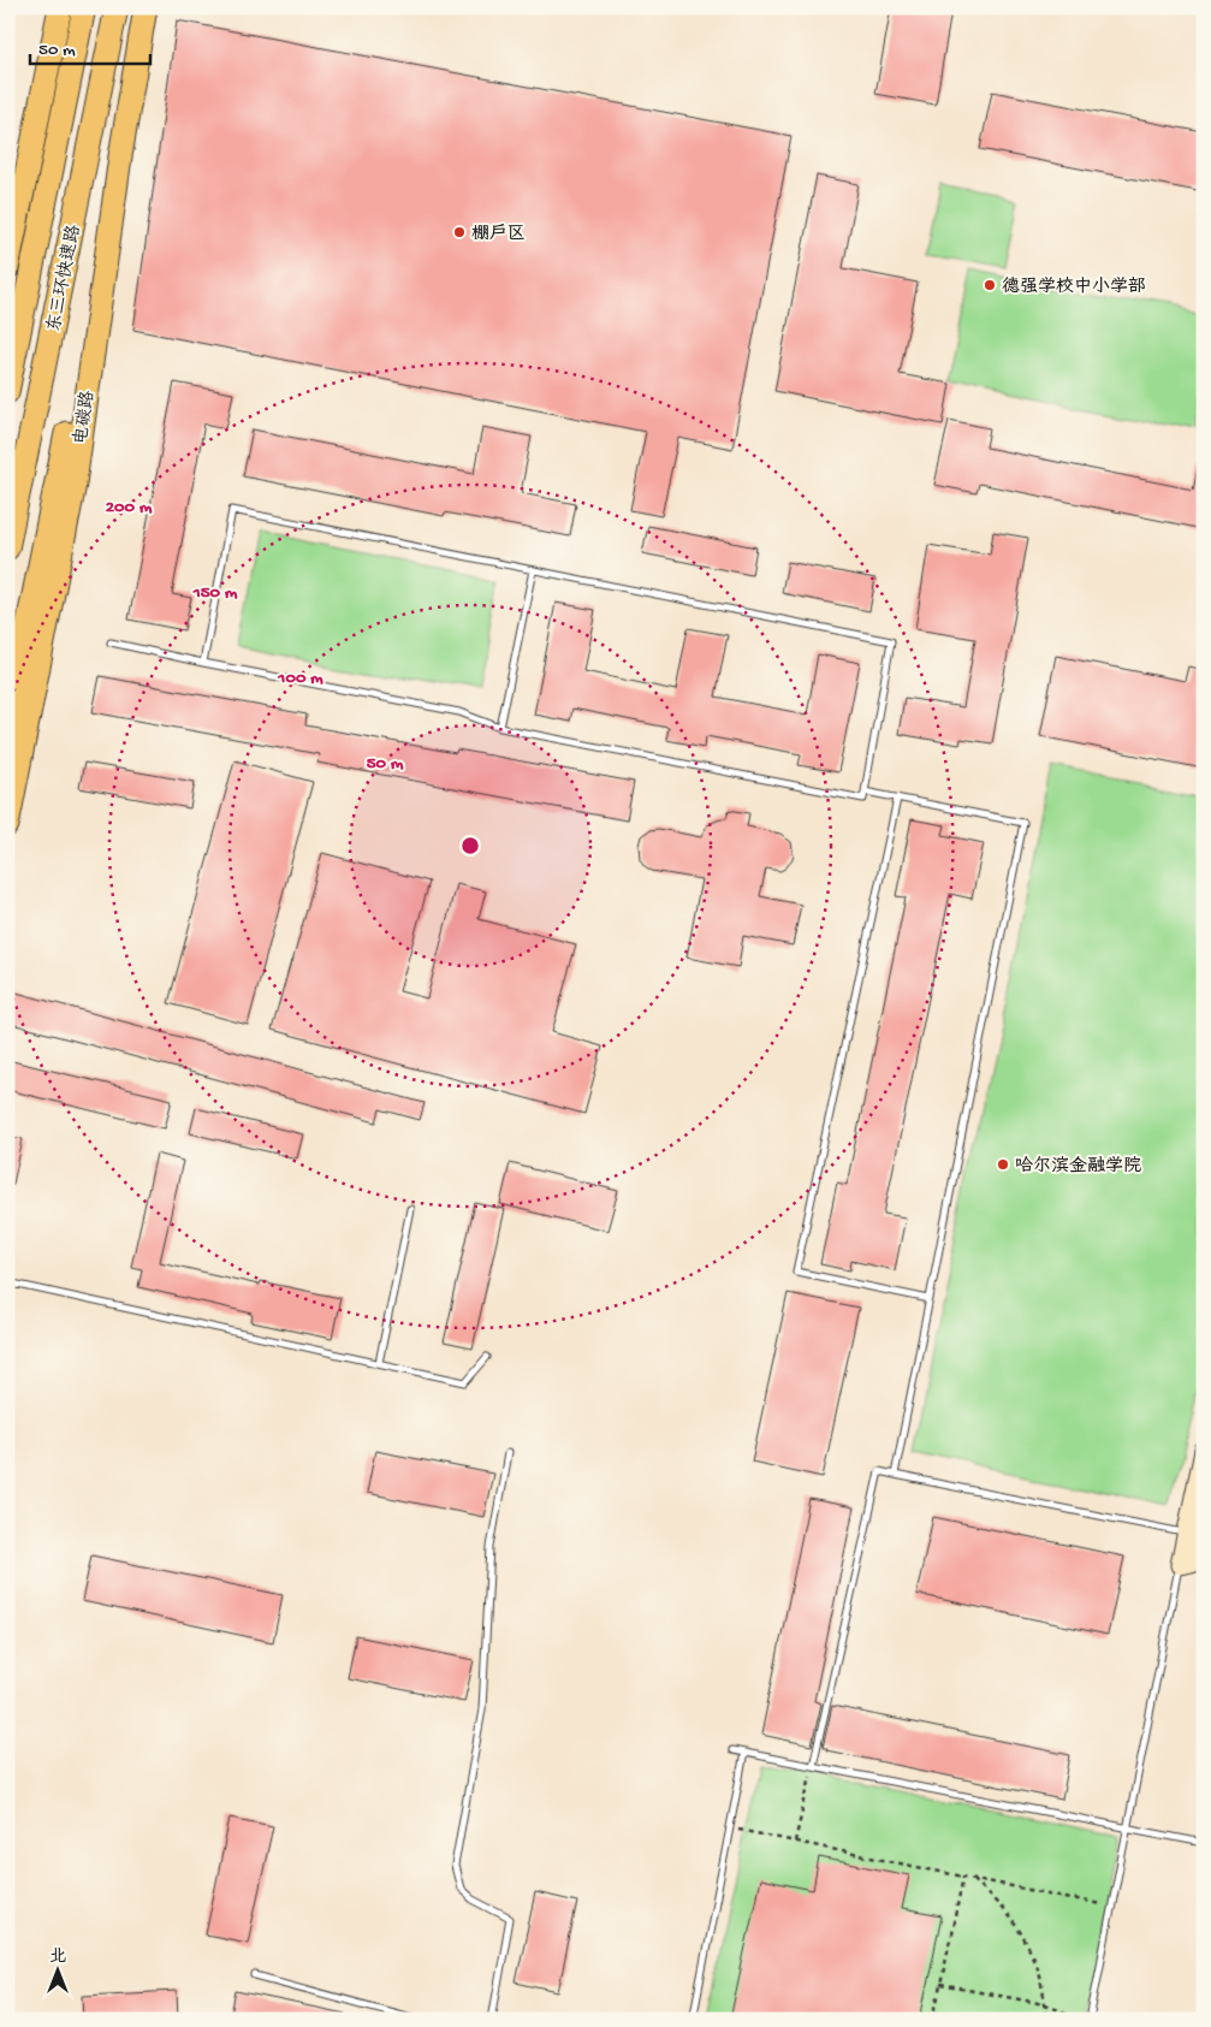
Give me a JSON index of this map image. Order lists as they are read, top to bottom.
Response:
{
  "streets": {
    "highway": ["东三环快速路", "电碳路"]
  },
  "places": ["棚户区", "德强学校中小学部", "哈尔滨金融学院"],
  "scale_bar": "50 m",
  "north": "top",
  "rings": [
    "200 m",
    "150 m",
    "100 m",
    "50 m"
  ]
}
